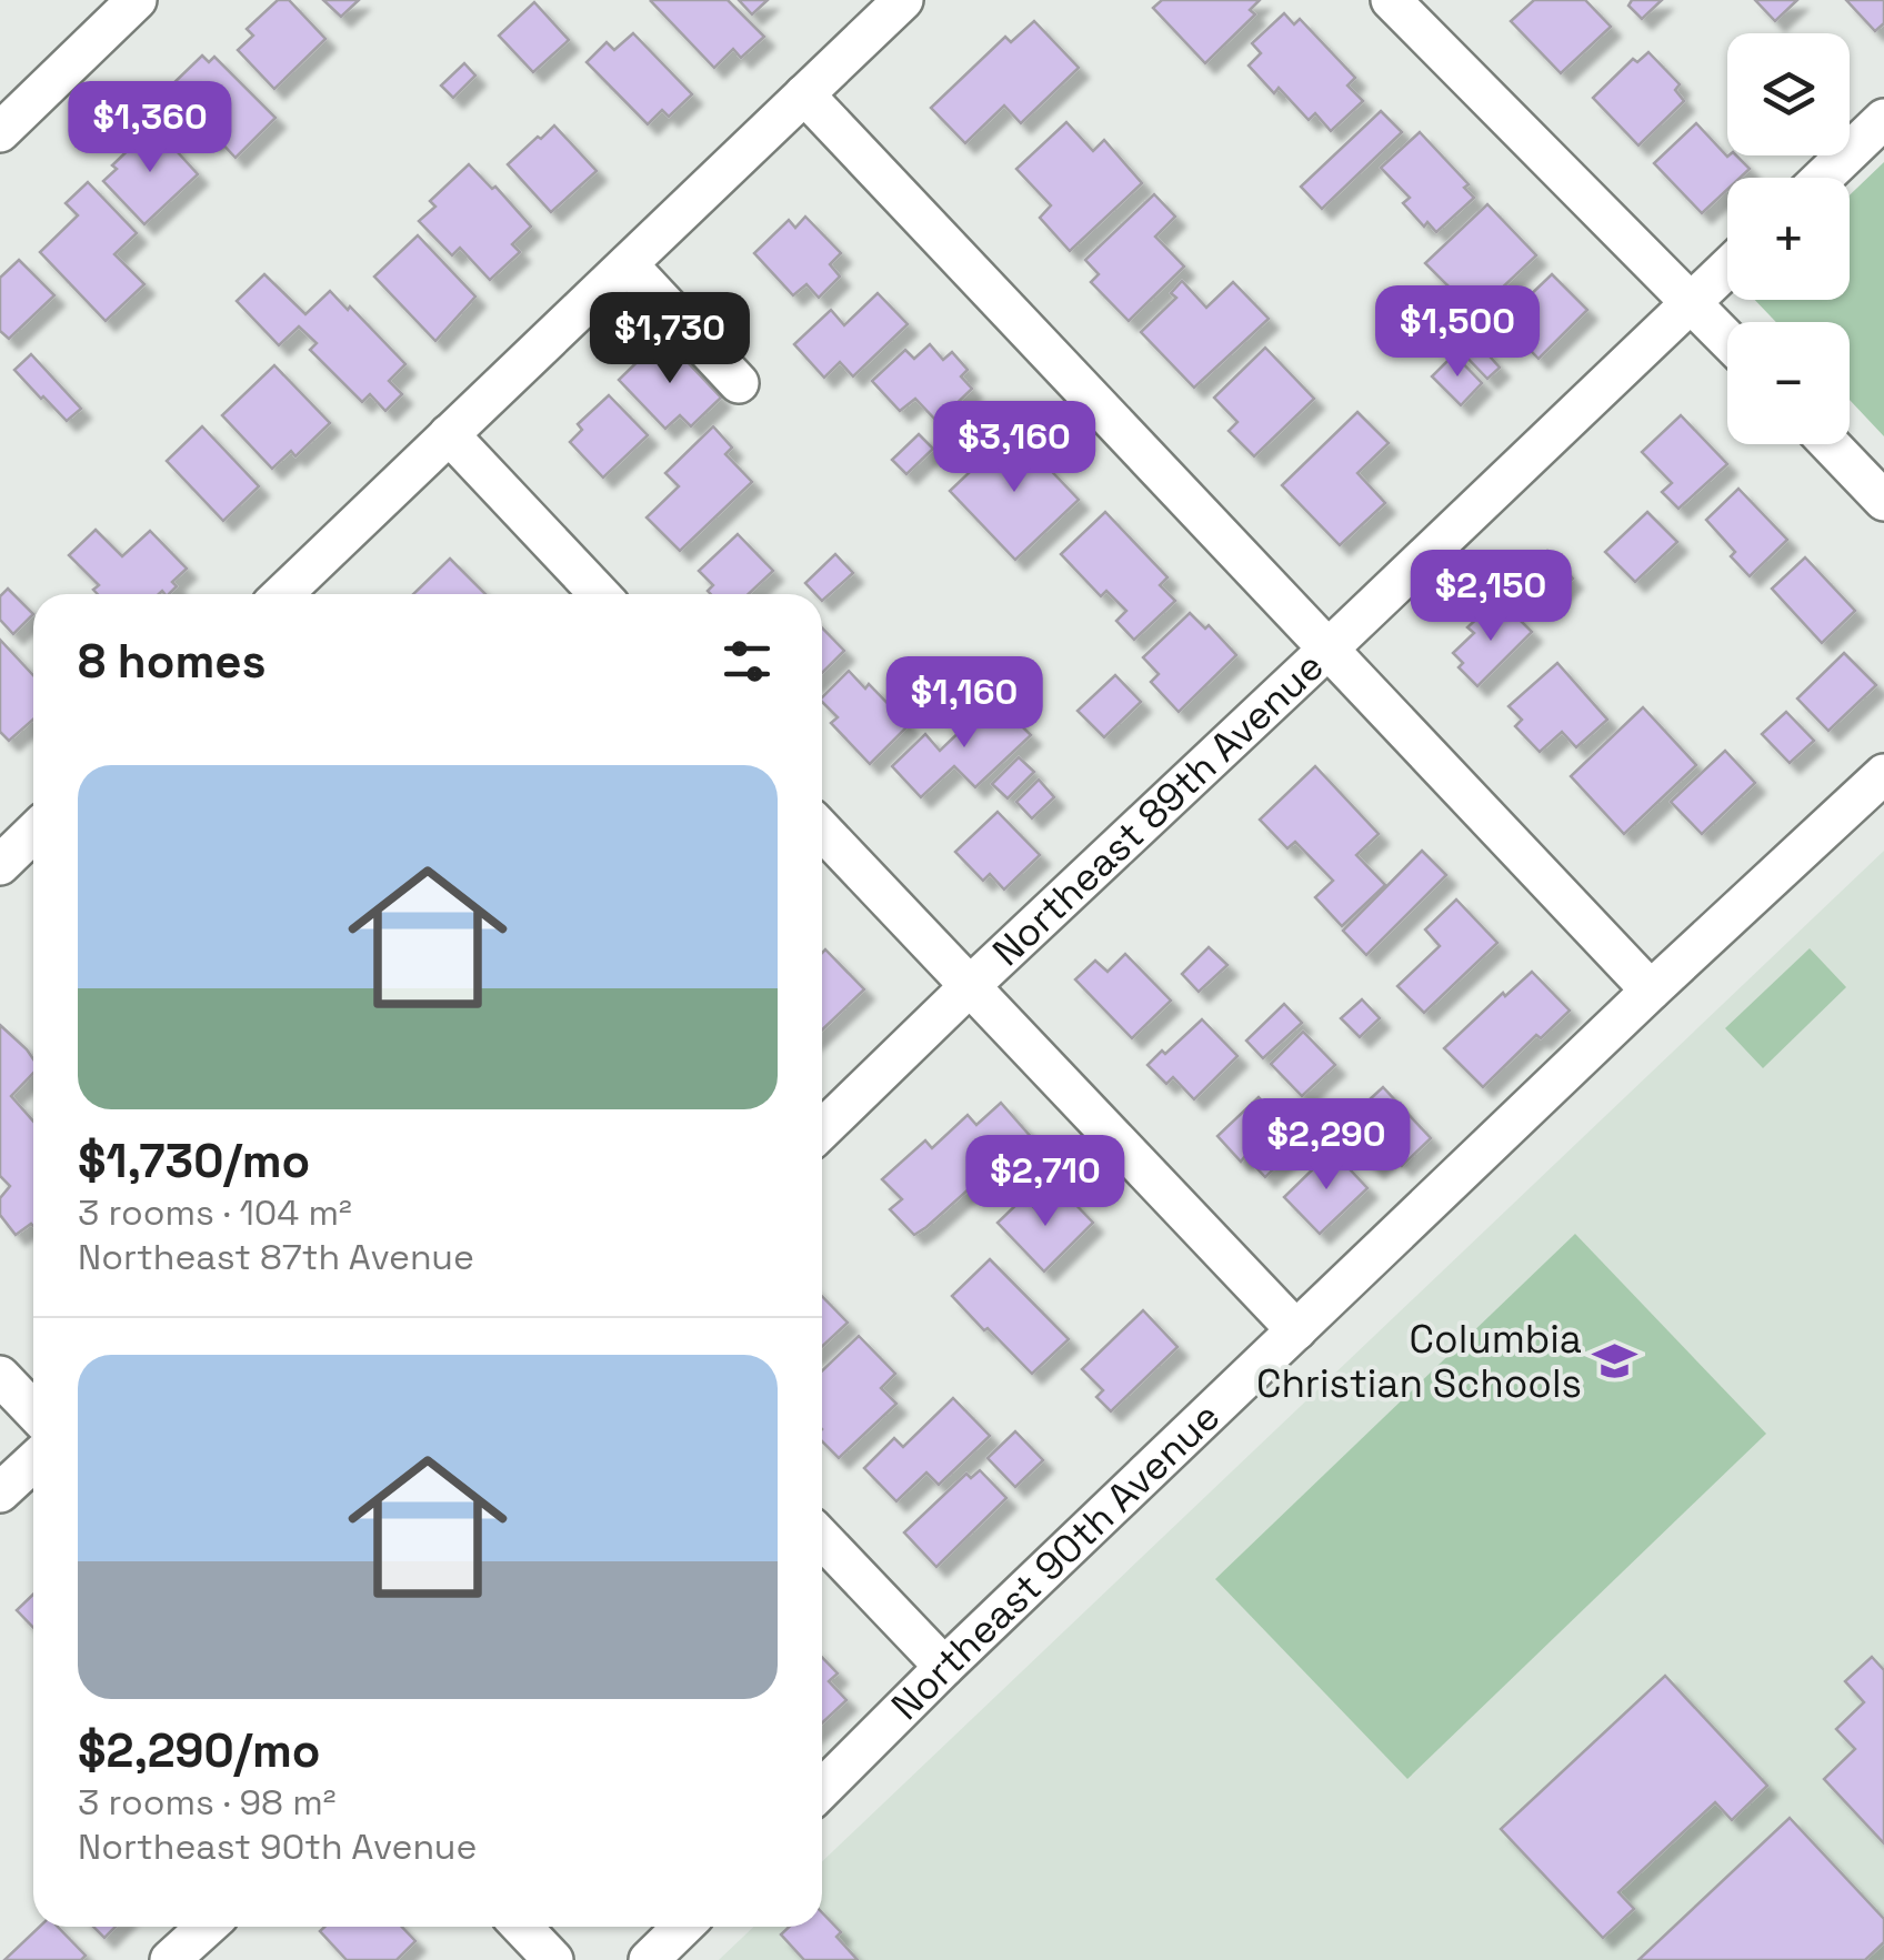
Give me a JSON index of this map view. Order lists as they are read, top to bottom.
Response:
{
  "streets": {
    "street": ["Northeast 89th Avenue", "Northeast 90th Avenue"]
  },
  "places": {
    "school or university": ["Columbia Christian Schools"]
  },
  "page": {
    "map_buttons": ["+", "−"],
    "price": [
      "$1,360",
      "$1,500",
      "$1,730",
      "$3,160",
      "$2,150",
      "$1,160",
      "$2,290",
      "$2,710"
    ],
    "heading": "8 homes",
    "list": [
      {
        "name": "$1,730/mo",
        "note": "3 rooms · 104 m² · Northeast 87th Avenue"
      },
      {
        "name": "$2,290/mo",
        "note": "3 rooms · 98 m² · Northeast 90th Avenue"
      }
    ]
  }
}
